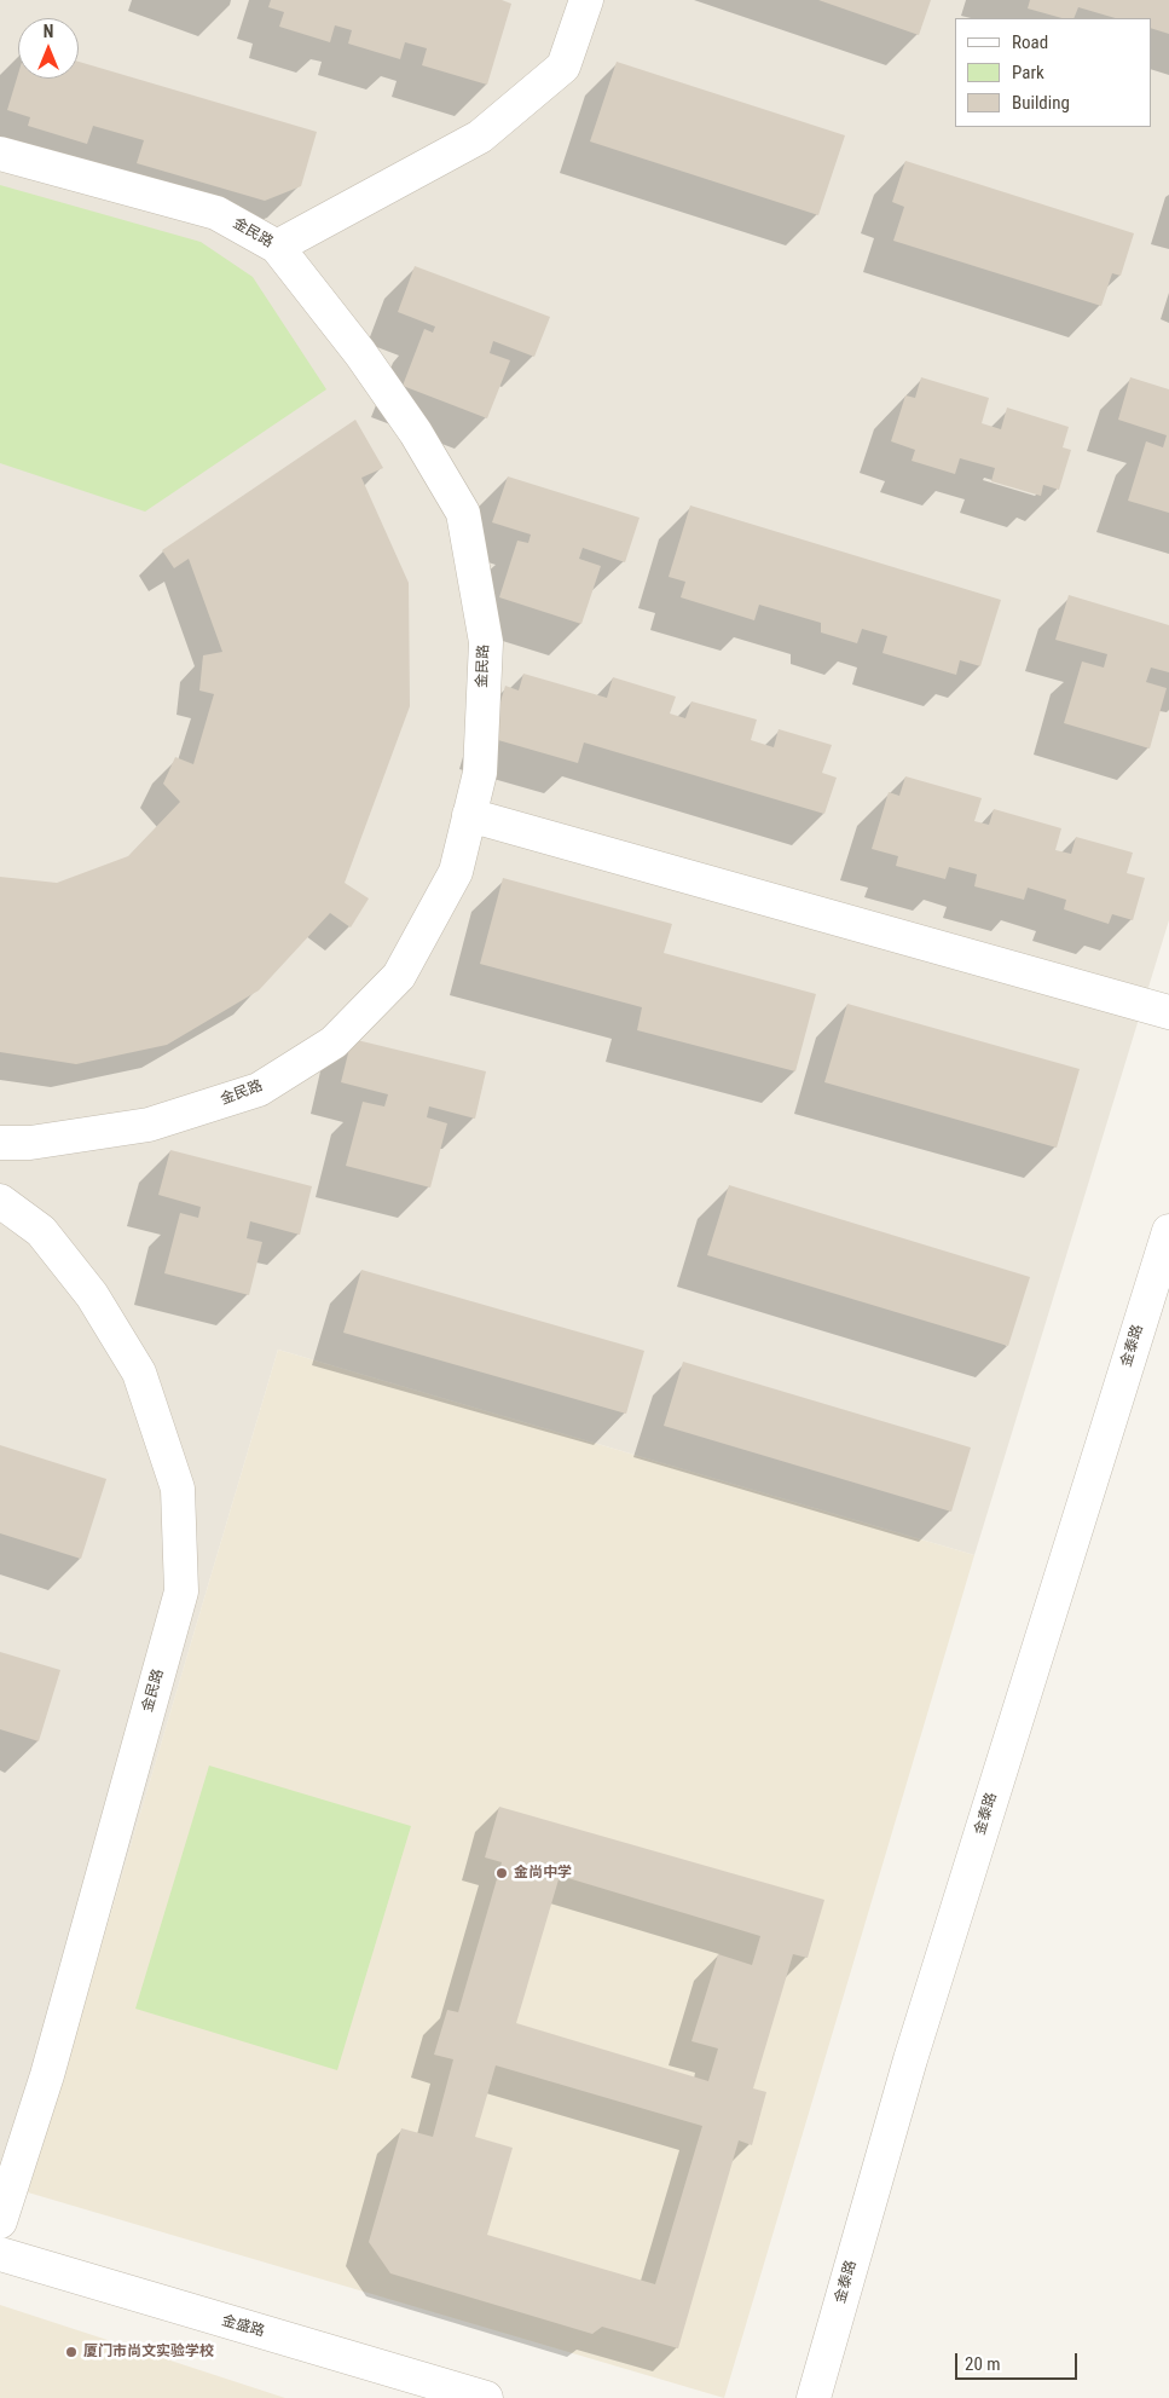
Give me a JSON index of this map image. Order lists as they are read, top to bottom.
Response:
{
  "streets": {
    "street": ["金民路", "金泰路", "金盛路"]
  },
  "places": ["金尚中学", "厦门市尚文实验学校"],
  "legend": ["Road", "Park", "Building"],
  "scale_bar": "20 m",
  "north": "top"
}
